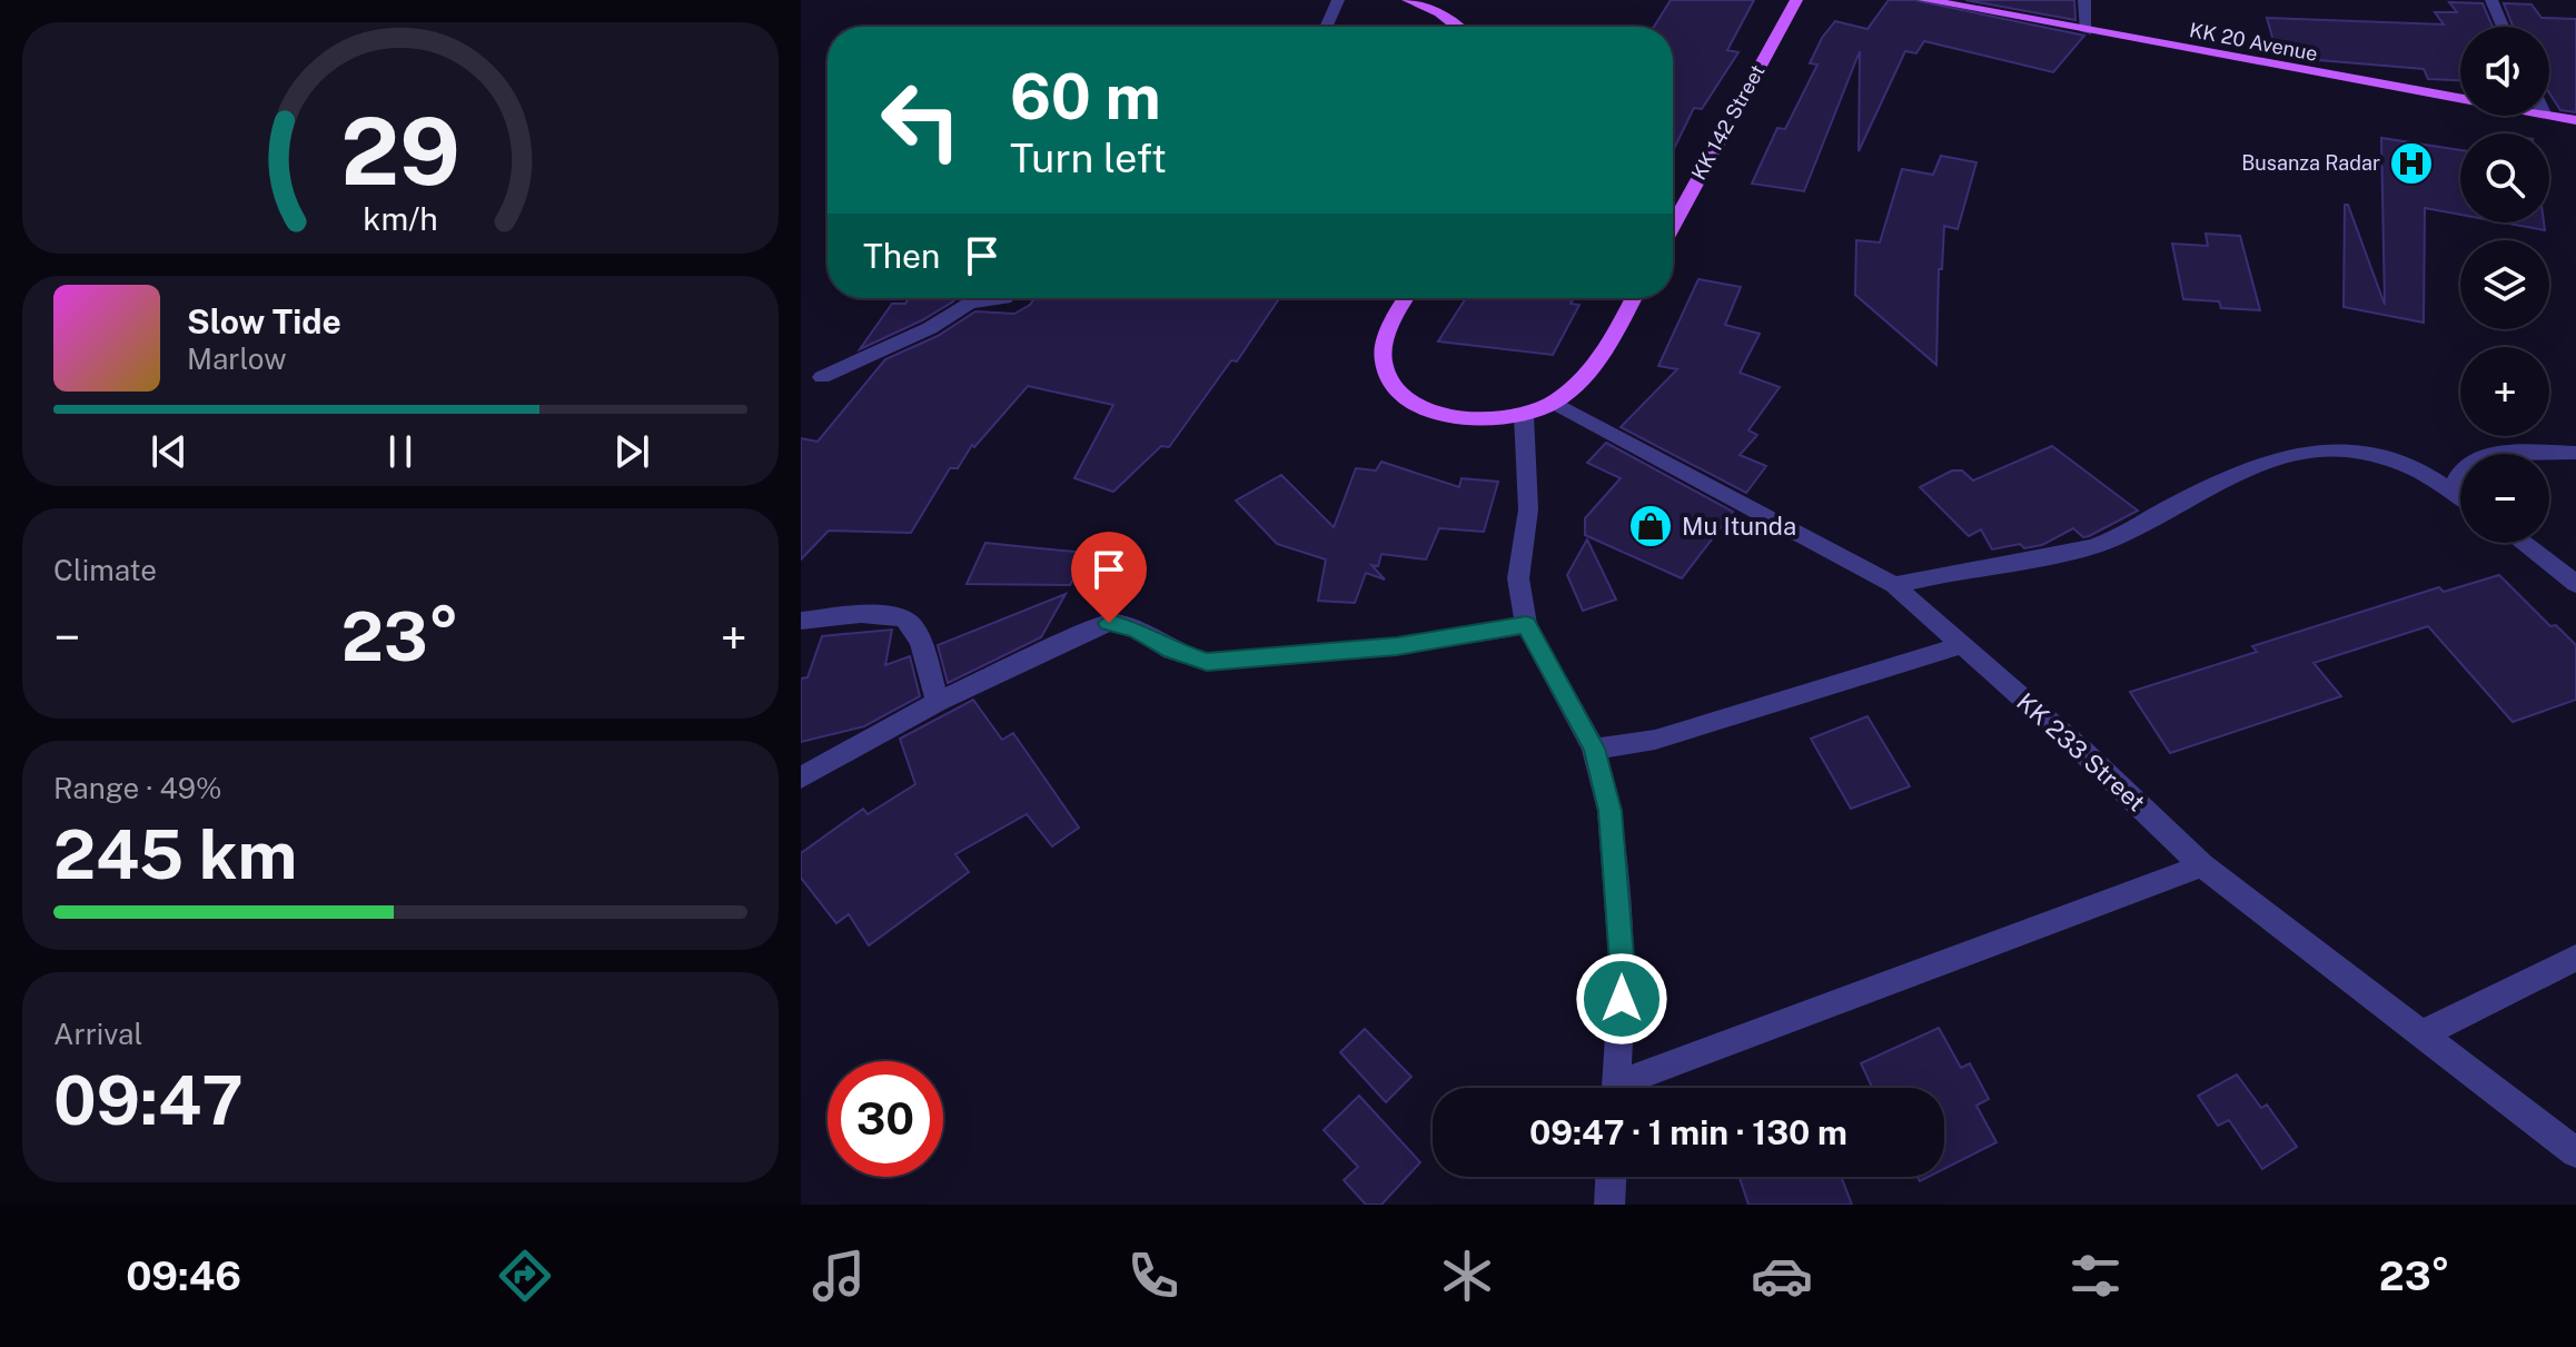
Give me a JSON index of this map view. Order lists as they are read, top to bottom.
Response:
{
  "streets": {
    "main road": ["KK 20 Avenue", "KK 142 Street"],
    "street": ["KK 233 Street"]
  },
  "places": {
    "hospital": ["Busanza Radar"],
    "shop": ["Mu Itunda"]
  },
  "page": {
    "map_buttons": ["+", "−"],
    "turn": ["60 m", "Turn left"],
    "then": "Then",
    "song": ["Slow Tide", "Marlow"],
    "tile": [
      "Climate",
      ["Range · 49%", "245 km"],
      ["Arrival", "09:47"]
    ],
    "heat": ["−", "23°", "+"],
    "limit": "30",
    "trip": "09:47 · 1 min · 130 m",
    "tabs": ["09:46", "23°"],
    "gauge": ["29", "km/h"]
  }
}
